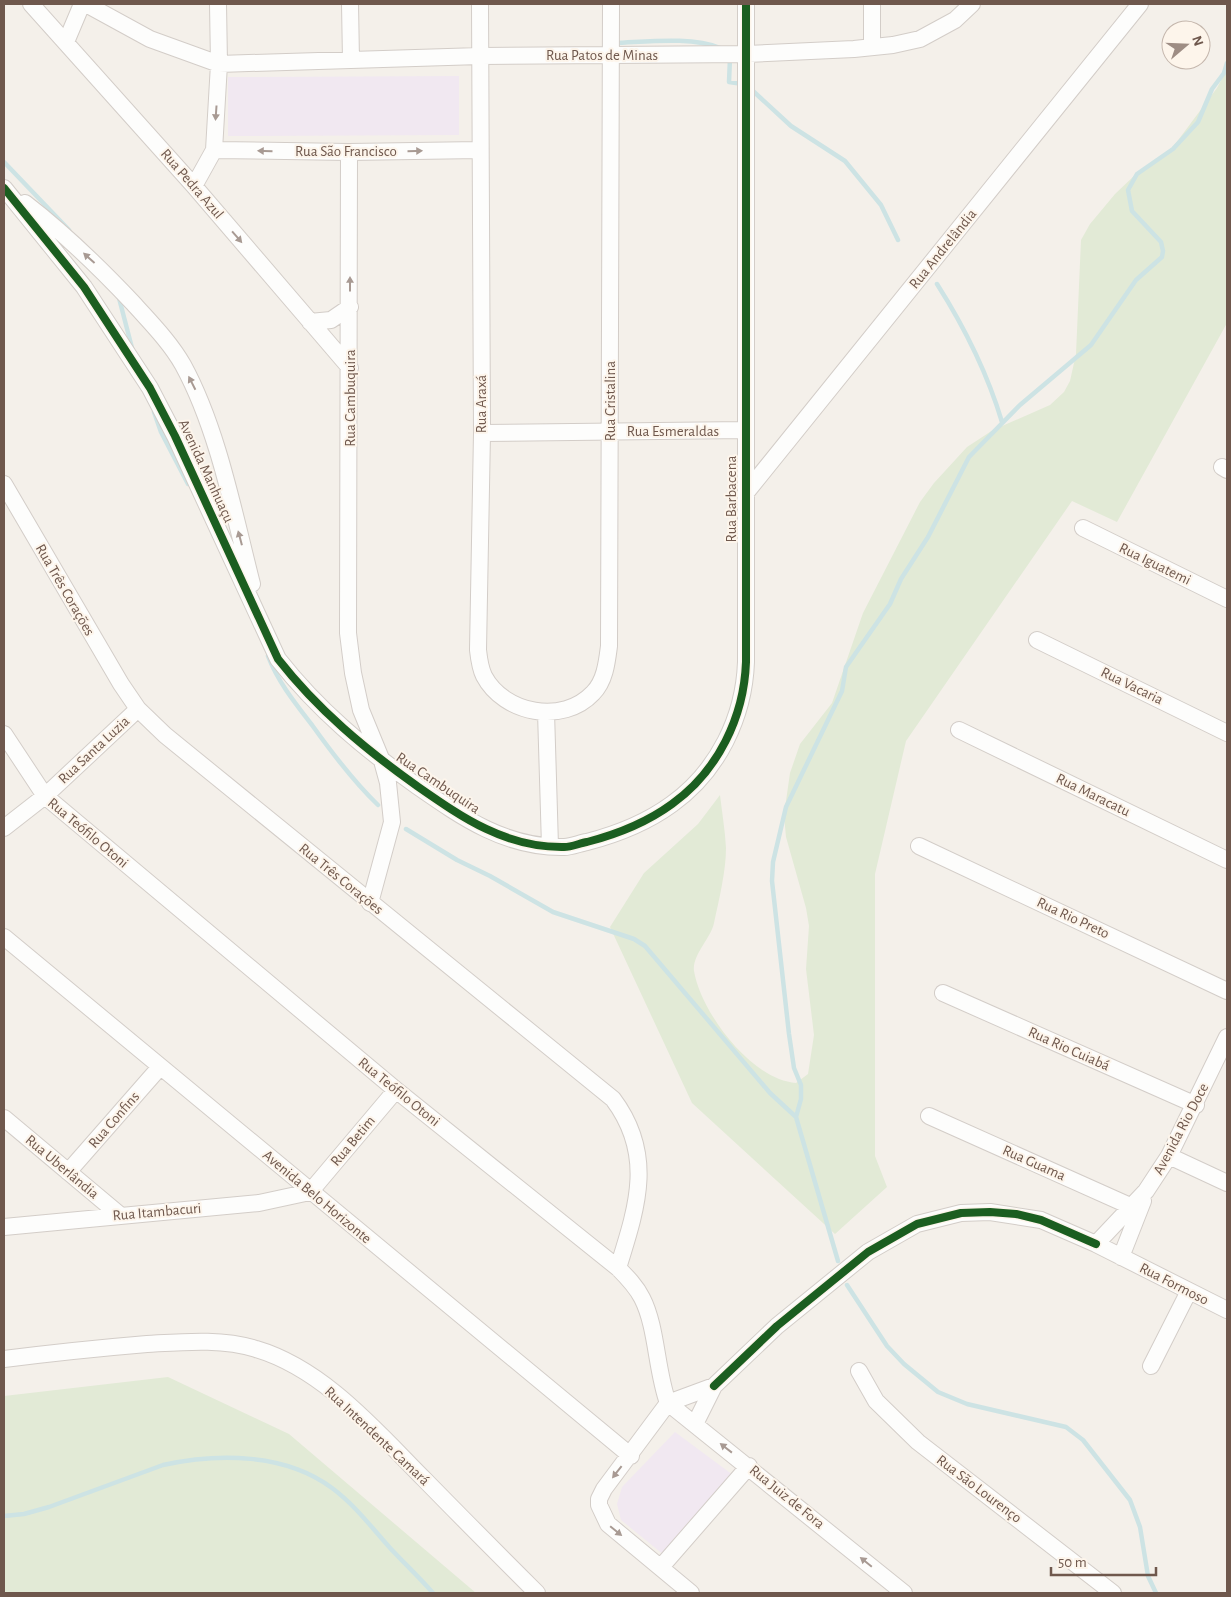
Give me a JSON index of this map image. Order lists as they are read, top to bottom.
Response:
{
  "streets": {
    "street": [
      "Rua Patos de Minas",
      "Rua São Francisco",
      "Rua Pedra Azul",
      "Rua Andrelândia",
      "Rua Cambuquira",
      "Rua Cristalina",
      "Rua Araxá",
      "Rua Esmeraldas",
      "Avenida Manhuaçu",
      "Rua Barbacena",
      "Rua Iguatemi",
      "Rua Três Corações",
      "Rua Vacaria",
      "Rua Santa Luzia",
      "Rua Maracatu",
      "Rua Teófilo Otoni",
      "Rua Rio Preto",
      "Rua Rio Cuiabá",
      "Rua Confins",
      "Avenida Rio Doce",
      "Rua Betim",
      "Rua Guama",
      "Rua Uberlândia",
      "Avenida Belo Horizonte",
      "Rua Itambacuri",
      "Rua Formoso",
      "Rua Intendente Camará",
      "Rua São Lourenço",
      "Rua Juiz de Fora"
    ]
  },
  "crossings": [
    ["Rua Patos de Minas", "Rua Cristalina"],
    ["Rua Patos de Minas", "Rua Araxá"],
    ["Rua Patos de Minas", "Rua Barbacena"],
    ["Rua São Francisco", "Rua Cambuquira"],
    ["Rua São Francisco", "Rua Araxá"],
    ["Rua Pedra Azul", "Rua Cambuquira"],
    ["Rua Andrelândia", "Rua Barbacena"],
    ["Rua Cambuquira", "Avenida Manhuaçu"],
    ["Rua Cambuquira", "Rua Barbacena"],
    ["Rua Cristalina", "Rua Araxá"],
    ["Rua Cristalina", "Rua Esmeraldas"],
    ["Rua Araxá", "Rua Esmeraldas"],
    ["Rua Esmeraldas", "Rua Barbacena"],
    ["Rua Três Corações", "Rua Santa Luzia"],
    ["Rua Três Corações", "Rua Teófilo Otoni"],
    ["Rua Santa Luzia", "Rua Teófilo Otoni"],
    ["Rua Teófilo Otoni", "Rua Betim"],
    ["Rua Teófilo Otoni", "Rua Juiz de Fora"],
    ["Rua Rio Cuiabá", "Avenida Rio Doce"],
    ["Rua Confins", "Rua Uberlândia"],
    ["Rua Confins", "Avenida Belo Horizonte"],
    ["Avenida Rio Doce", "Rua Guama"],
    ["Avenida Rio Doce", "Rua Formoso"],
    ["Rua Betim", "Avenida Belo Horizonte"],
    ["Rua Betim", "Rua Itambacuri"],
    ["Rua Uberlândia", "Rua Itambacuri"],
    ["Avenida Belo Horizonte", "Rua Itambacuri"]
  ],
  "one_way": ["Rua Pedra Azul", "Rua Juiz de Fora"],
  "scale_bar": "50 m",
  "north": "right"
}
